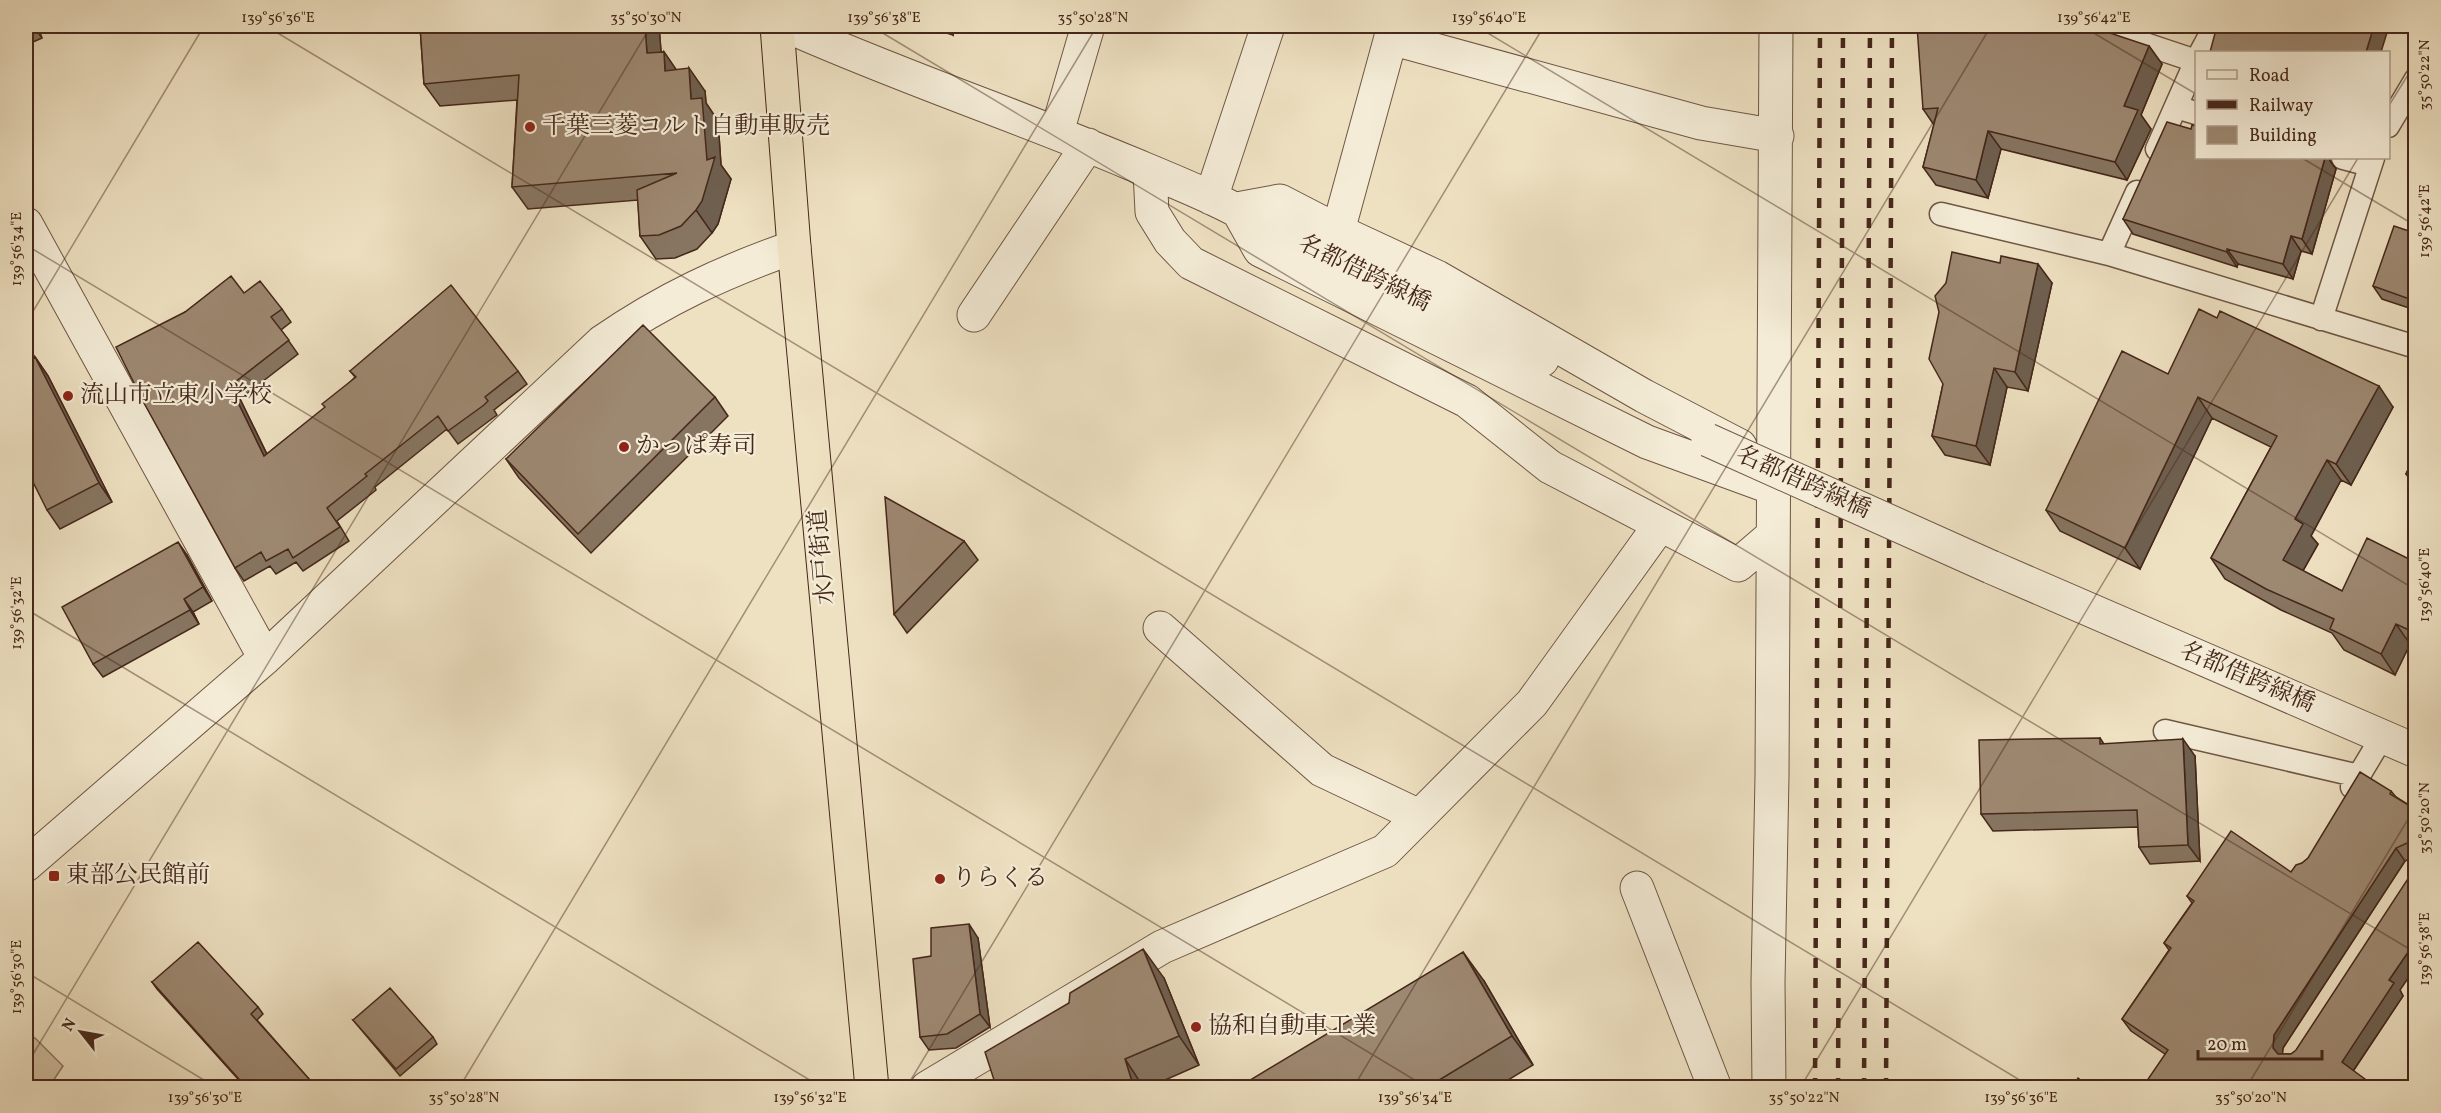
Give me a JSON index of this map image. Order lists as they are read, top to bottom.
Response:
{
  "streets": {
    "highway": ["水戸街道"],
    "street": ["名都借跨線橋"]
  },
  "places": {
    "other": [
      "千葉三菱コルト自動車販売",
      "流山市立東小学校",
      "かっぱ寿司",
      "りらくる",
      "協和自動車工業"
    ],
    "transit": ["東部公民館前"]
  },
  "legend": ["Road", "Railway", "Building"],
  "scale_bar": "20 m",
  "north": "top left",
  "coordinates": [
    "139°56'36\"E",
    "35°50'30\"N",
    "139°56'38\"E",
    "35°50'28\"N",
    "139°56'40\"E",
    "139°56'42\"E",
    "35°50'22\"N",
    "139°56'34\"E",
    "139°56'32\"E",
    "35°50'20\"N",
    "139°56'30\"E"
  ]
}
